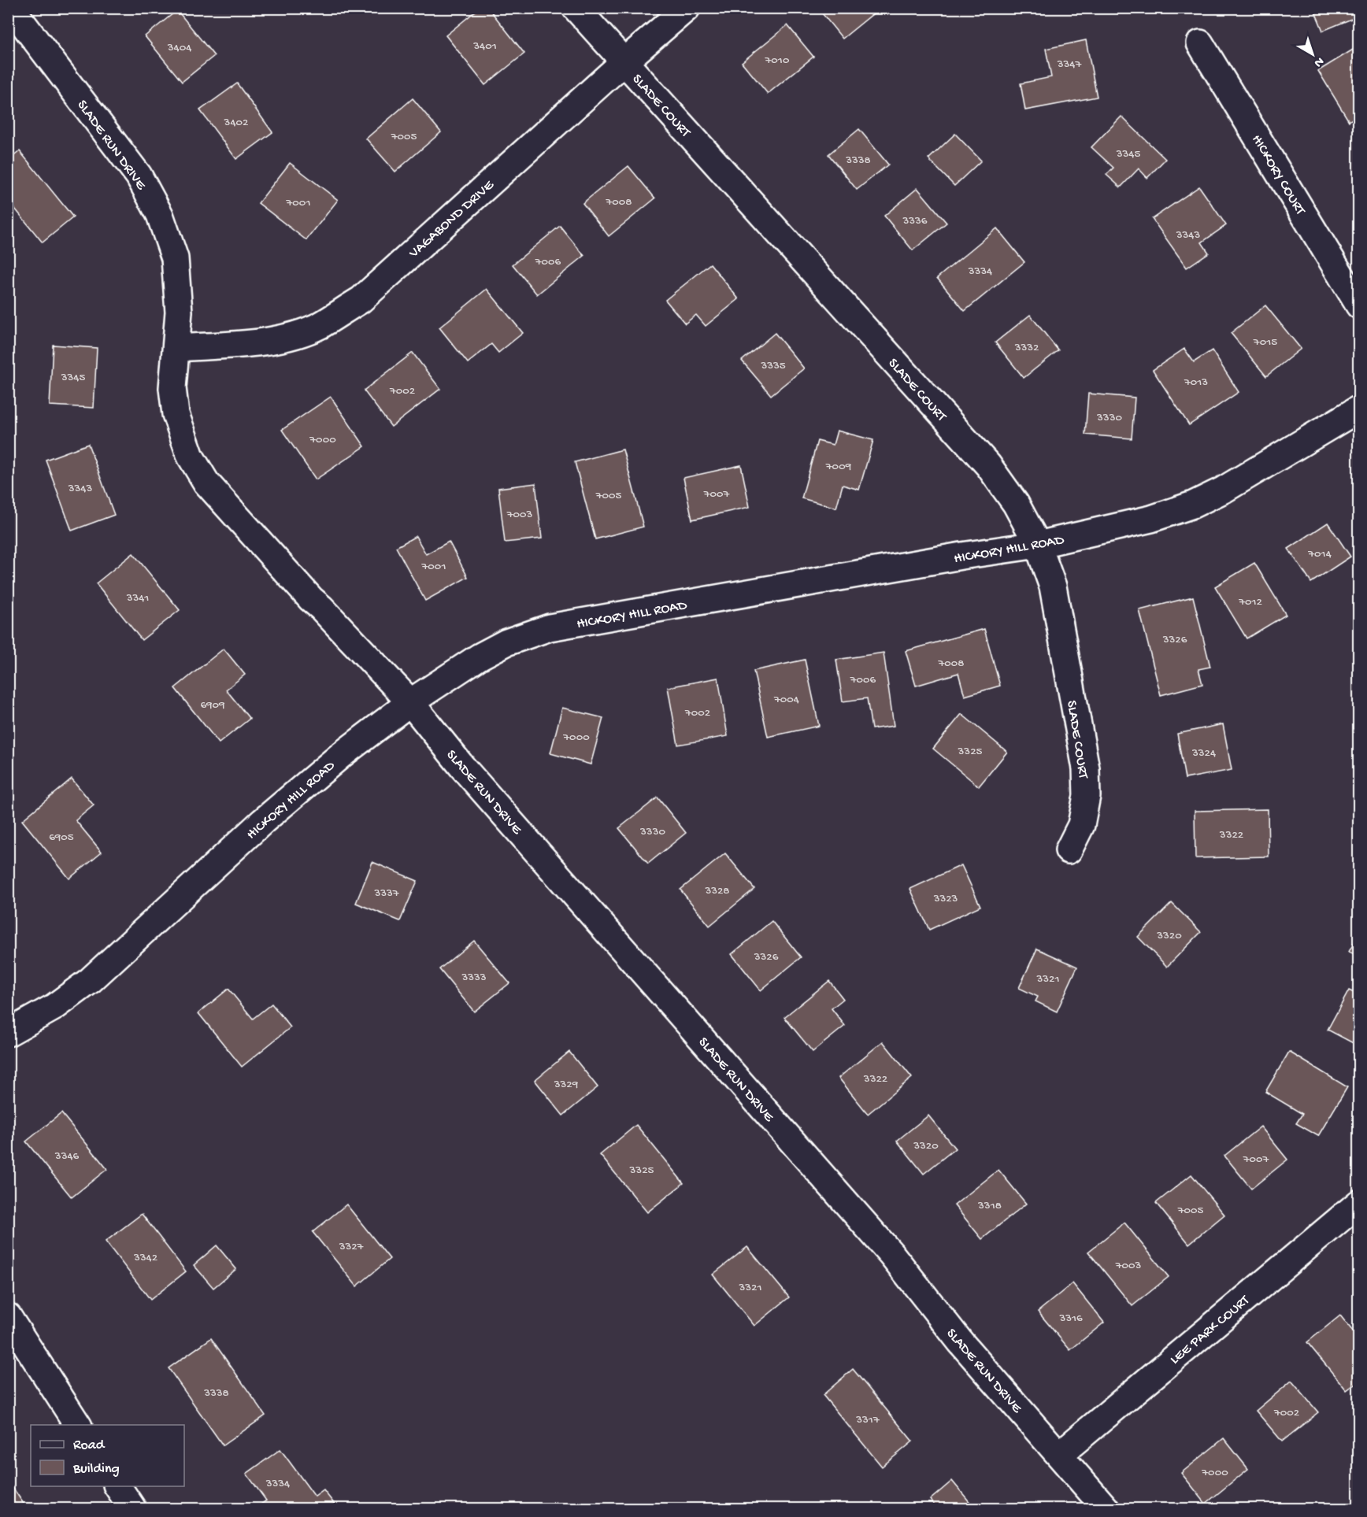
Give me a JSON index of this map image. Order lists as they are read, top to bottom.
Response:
{
  "streets": {
    "street": [
      "SLADE COURT",
      "SLADE RUN DRIVE",
      "HICKORY COURT",
      "VAGABOND DRIVE",
      "HICKORY HILL ROAD",
      "LEE PARK COURT"
    ]
  },
  "crossings": [
    ["SLADE COURT", "VAGABOND DRIVE"],
    ["SLADE COURT", "HICKORY HILL ROAD"],
    ["SLADE RUN DRIVE", "VAGABOND DRIVE"],
    ["SLADE RUN DRIVE", "HICKORY HILL ROAD"],
    ["SLADE RUN DRIVE", "LEE PARK COURT"]
  ],
  "house_numbers": [
    "3401",
    "3404",
    "7010",
    "3347",
    "3402",
    "7005",
    "3345",
    "3338",
    "7008",
    "7001",
    "3336",
    "3343",
    "7006",
    "3334",
    "7015",
    "3332",
    "3335",
    "3345",
    "7013",
    "7002",
    "3330",
    "7000",
    "7009",
    "3343",
    "7007",
    "7005",
    "7003",
    "7014",
    "7001",
    "3341",
    "7012",
    "3326",
    "7008",
    "7006",
    "7004",
    "6909",
    "7002",
    "7000",
    "3325",
    "3324",
    "3330",
    "3322",
    "6905",
    "3328",
    "3337",
    "3323",
    "3320",
    "3326",
    "3333",
    "3321",
    "3322",
    "3329",
    "3320",
    "3346",
    "7007",
    "3325",
    "3318",
    "7005",
    "3327",
    "3342",
    "7003",
    "3321",
    "3316",
    "3338",
    "7002",
    "3317",
    "7000",
    "3334"
  ],
  "legend": ["Road", "Building"],
  "north": "bottom right"
}
